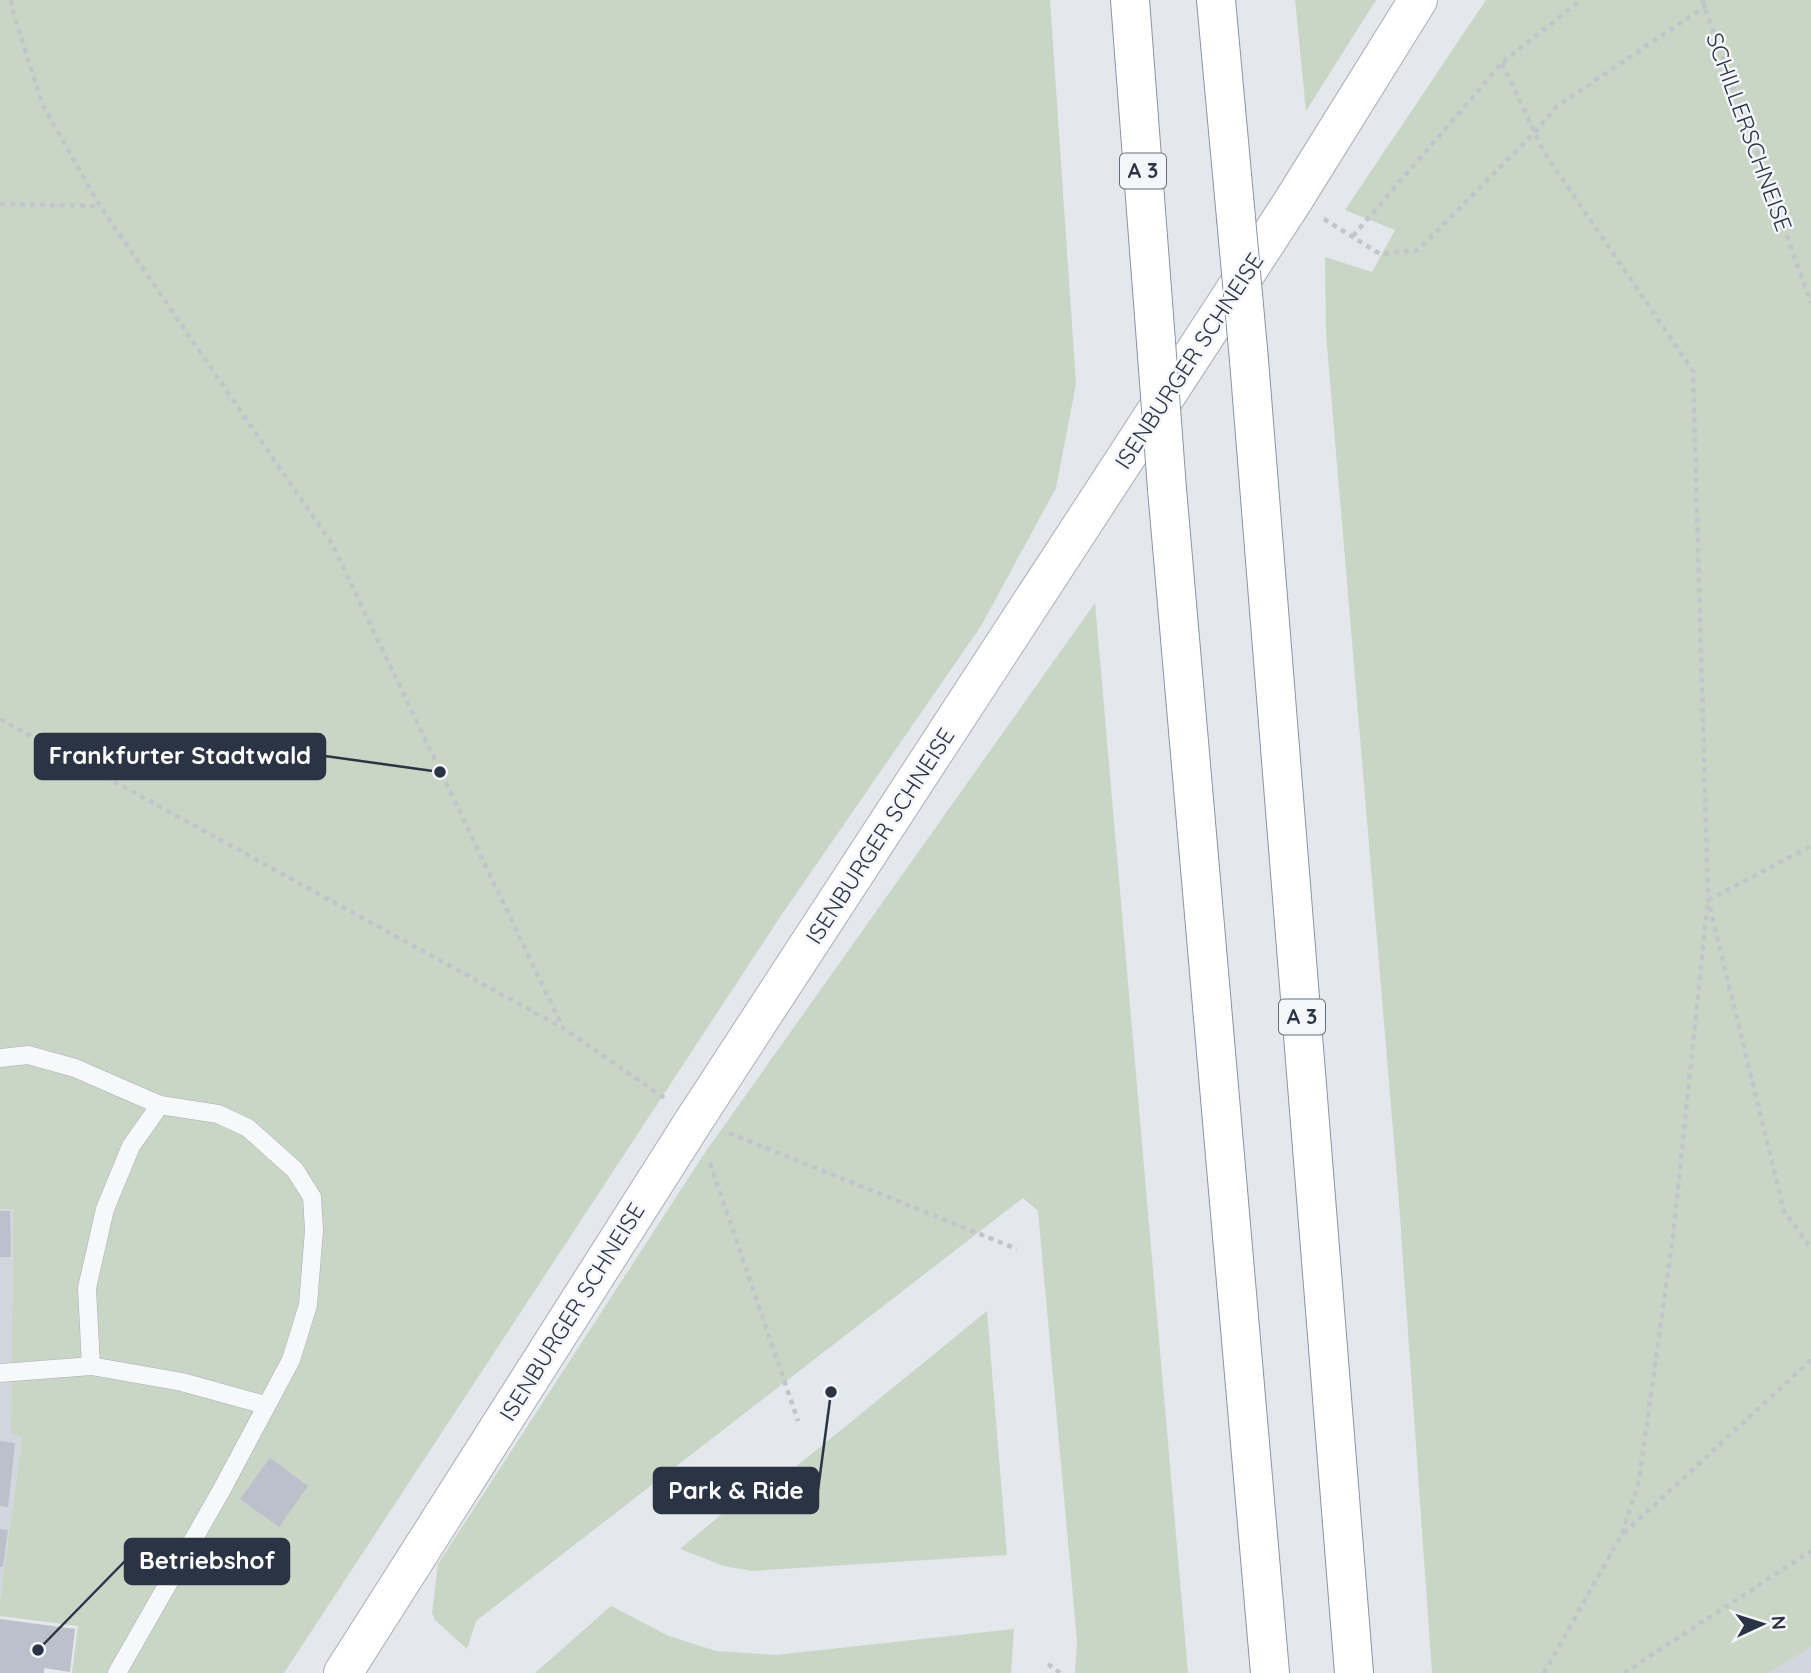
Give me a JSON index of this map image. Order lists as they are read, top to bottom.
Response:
{
  "streets": {
    "main road": ["A 3", "ISENBURGER SCHNEISE"],
    "path": ["SCHILLERSCHNEISE"]
  },
  "places": ["Frankfurter Stadtwald", "Park & Ride", "Betriebshof"],
  "north": "right"
}
